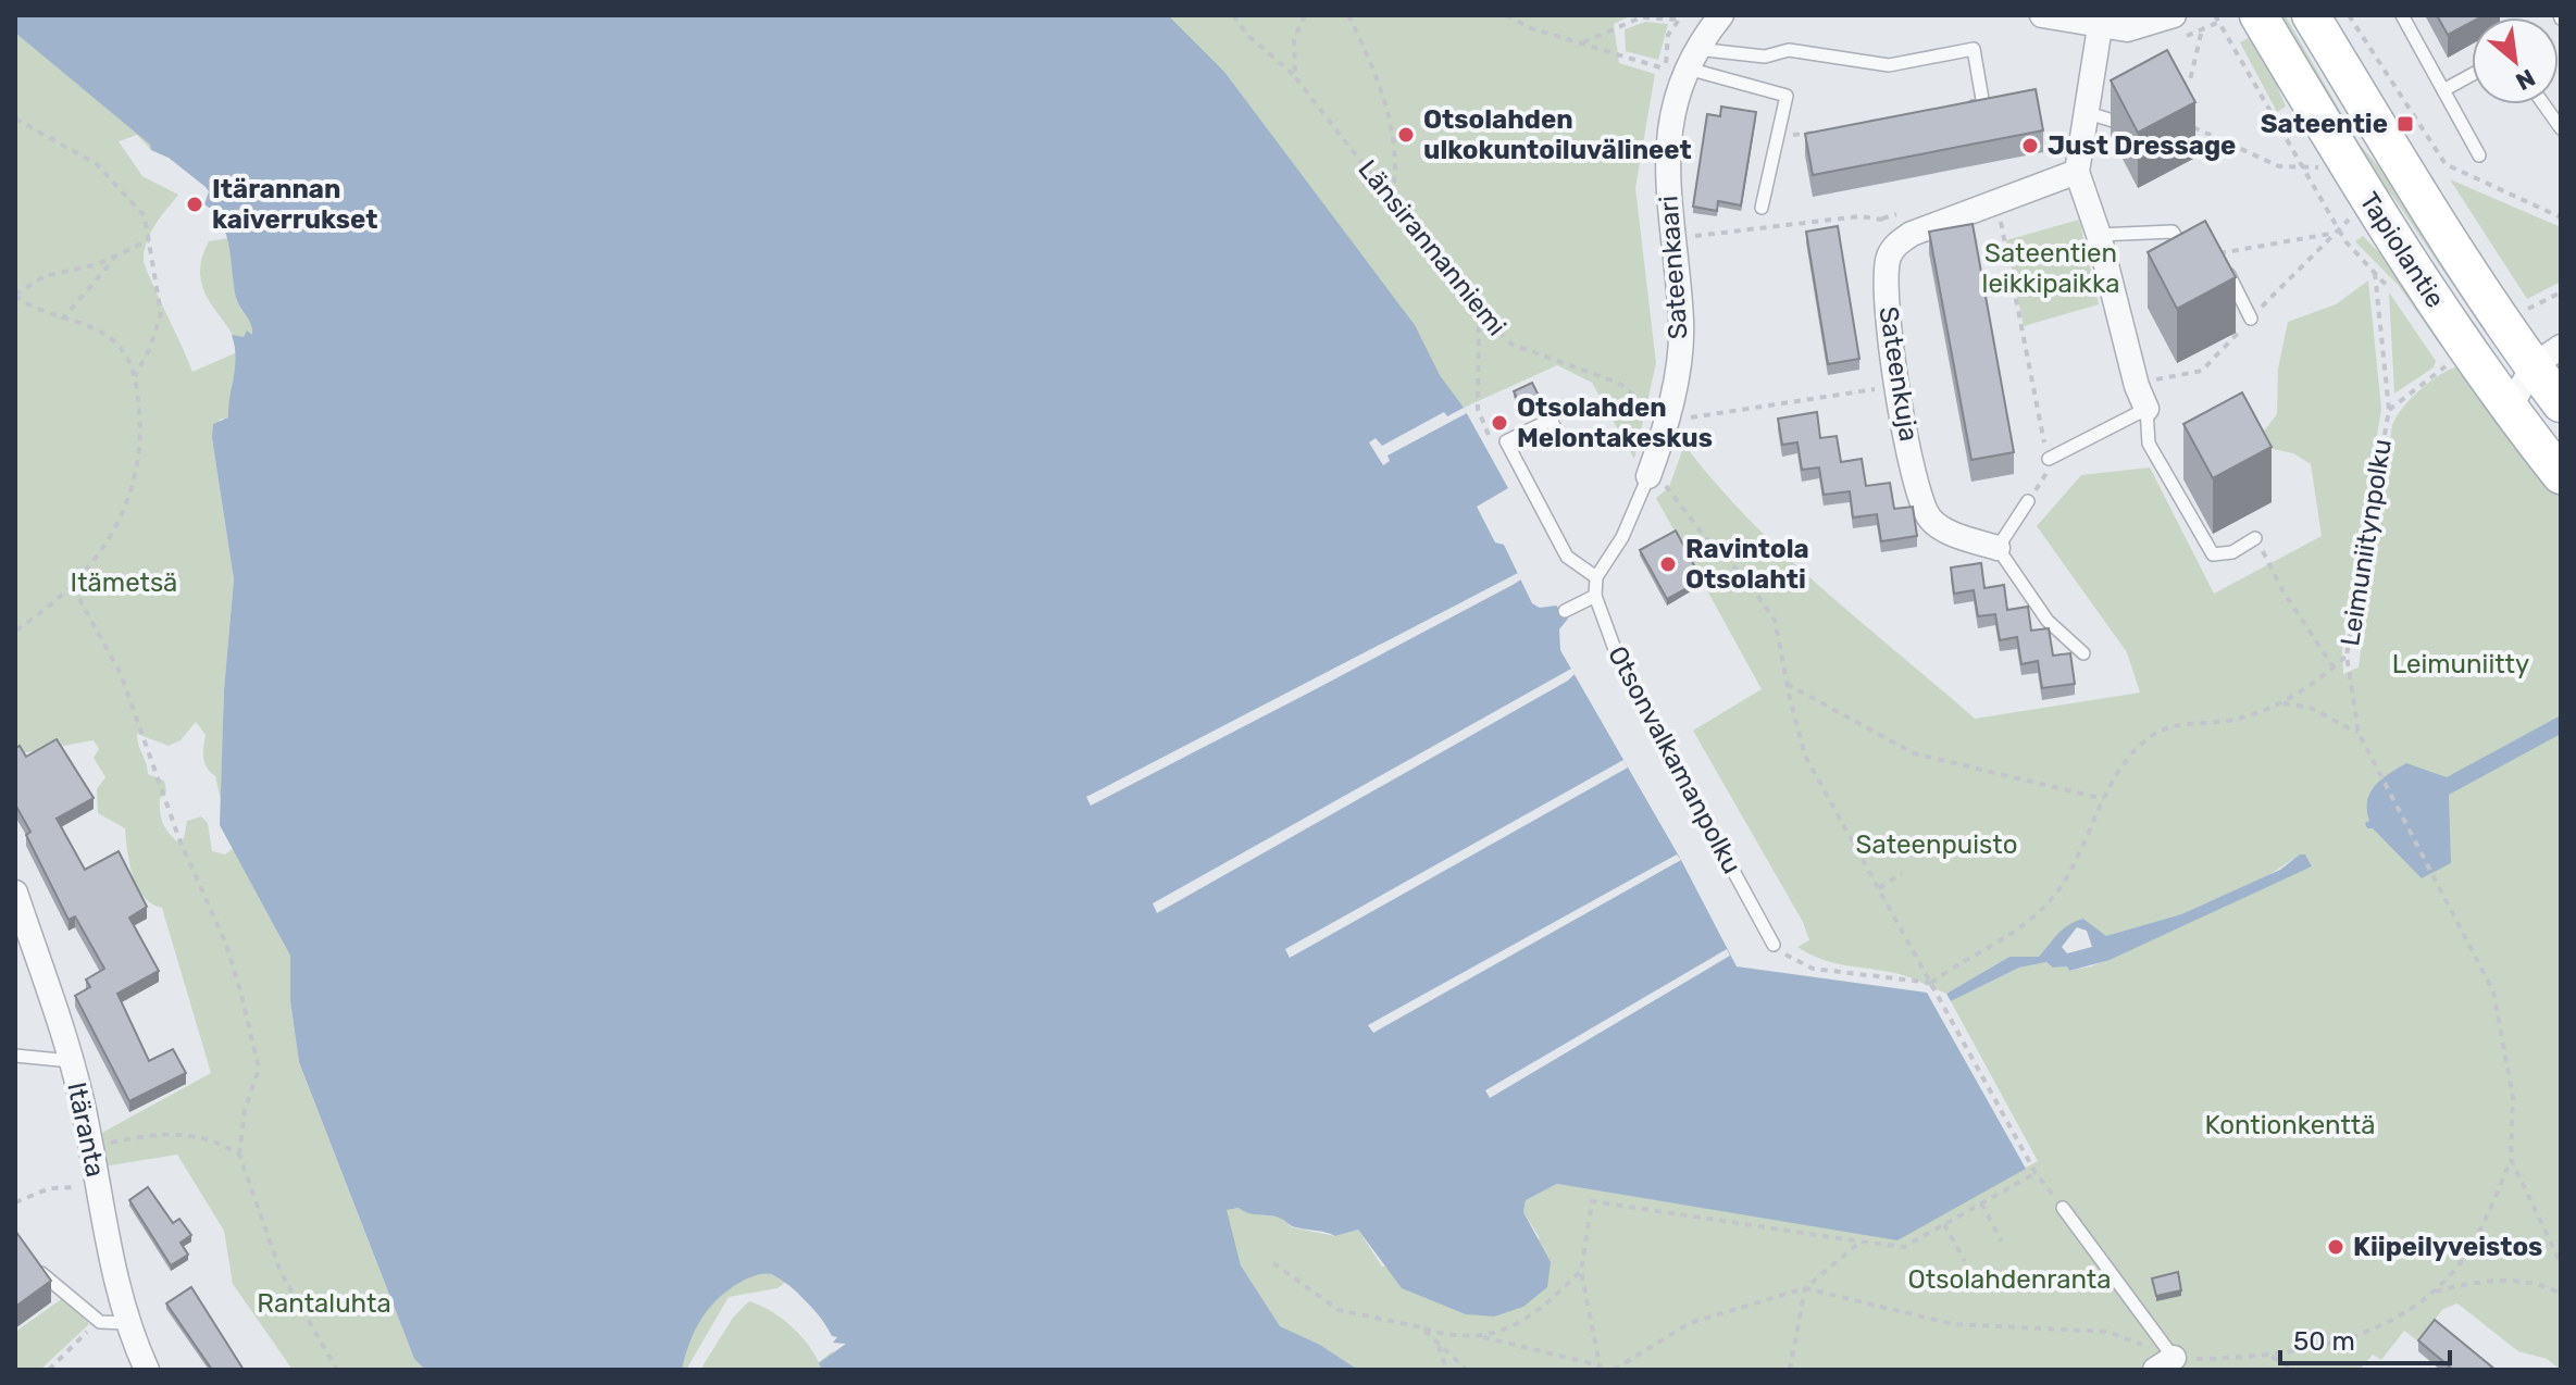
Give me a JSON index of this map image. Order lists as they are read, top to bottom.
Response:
{
  "streets": {
    "main road": ["Tapiolantie"],
    "street": ["Sateenkaari", "Sateenkuja", "Itäranta"],
    "lane": ["Otsonvalkamanpolku"],
    "path": ["Länsirannanniemi", "Leimuniitynpolku"]
  },
  "crossings": [
    ["Sateenkaari", "Otsonvalkamanpolku"]
  ],
  "parks": [
    "Sateentien leikkipaikka",
    "Itämetsä",
    "Leimuniitty",
    "Sateenpuisto",
    "Kontionkenttä",
    "Otsolahdenranta",
    "Rantaluhta"
  ],
  "places": {
    "transit": ["Sateentie"],
    "other": [
      "Otsolahden ulkokuntoiluvälineet",
      "Just Dressage",
      "Itärannan kaiverrukset",
      "Otsolahden Melontakeskus",
      "Ravintola Otsolahti",
      "Kiipeilyveistos"
    ]
  },
  "scale_bar": "50 m",
  "north": "bottom right"
}
